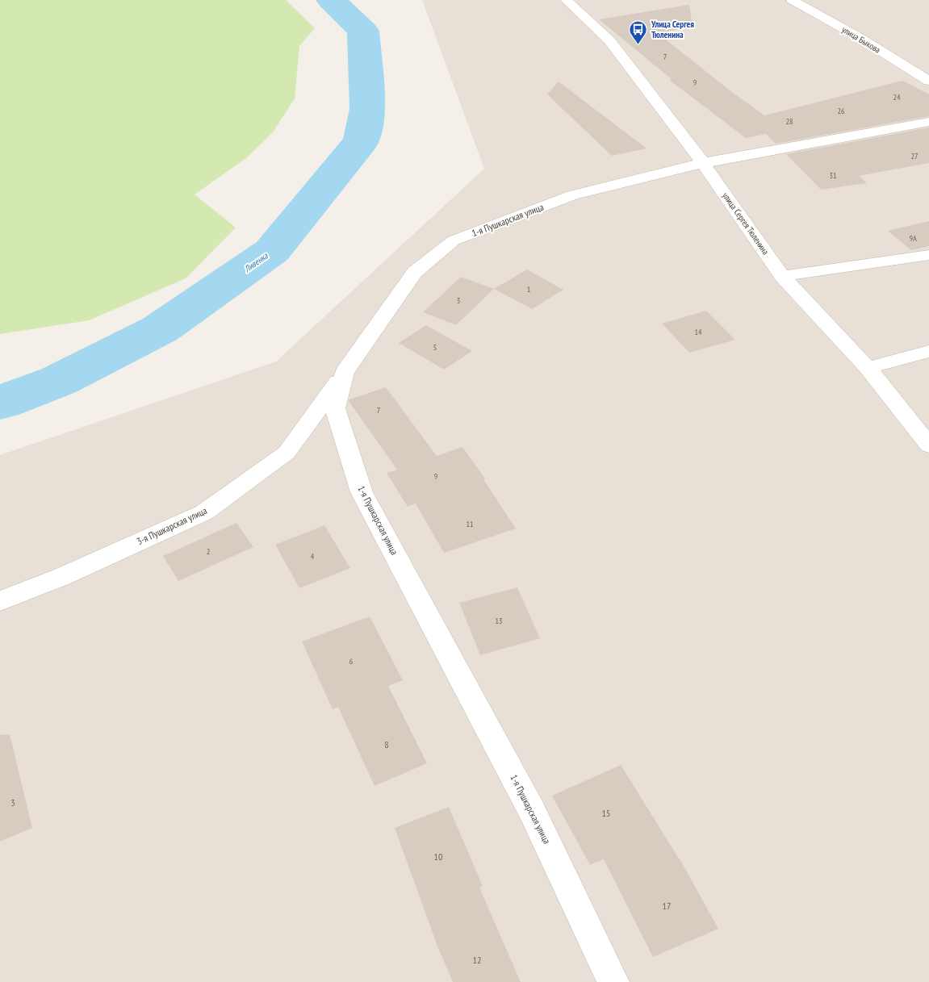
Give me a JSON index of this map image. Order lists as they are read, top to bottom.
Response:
{
  "streets": {
    "street": [
      "улица Быкова",
      "1-я Пушкарская улица",
      "улица Сергея Тюленина",
      "3-я Пушкарская улица"
    ]
  },
  "crossings": [
    ["1-я Пушкарская улица", "улица Сергея Тюленина"],
    ["1-я Пушкарская улица", "3-я Пушкарская улица"]
  ],
  "water": ["Ливенка"],
  "places": {
    "bus stop": ["Улица Сергея Тюленина"]
  },
  "house_numbers": [
    "7",
    "9",
    "24",
    "26",
    "28",
    "27",
    "31",
    "9А",
    "1",
    "3",
    "14",
    "5",
    "7",
    "9",
    "11",
    "2",
    "4",
    "13",
    "6",
    "8",
    "3",
    "15",
    "10",
    "17",
    "12"
  ]
}
